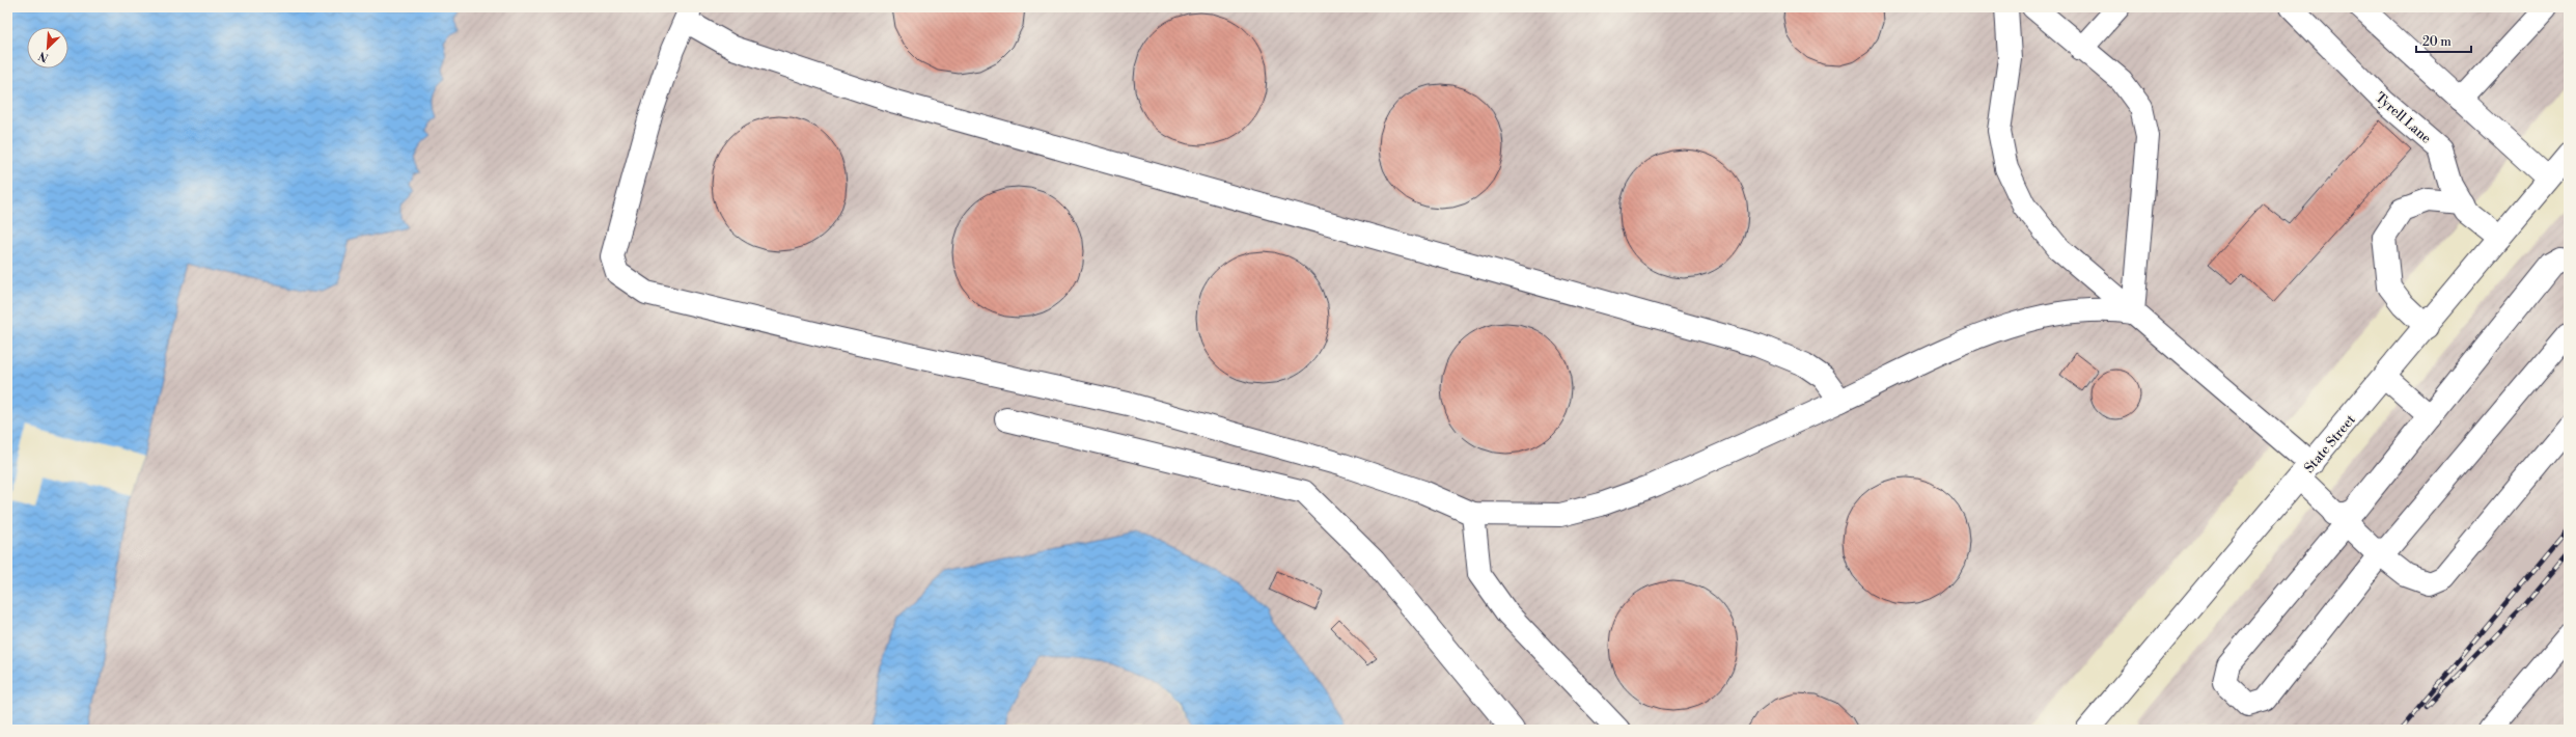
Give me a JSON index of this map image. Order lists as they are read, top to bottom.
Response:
{
  "streets": {
    "street": ["Tyrell Lane", "State Street"]
  },
  "crossings": [
    ["Tyrell Lane", "State Street"]
  ],
  "scale_bar": "20 m",
  "north": "bottom left"
}
